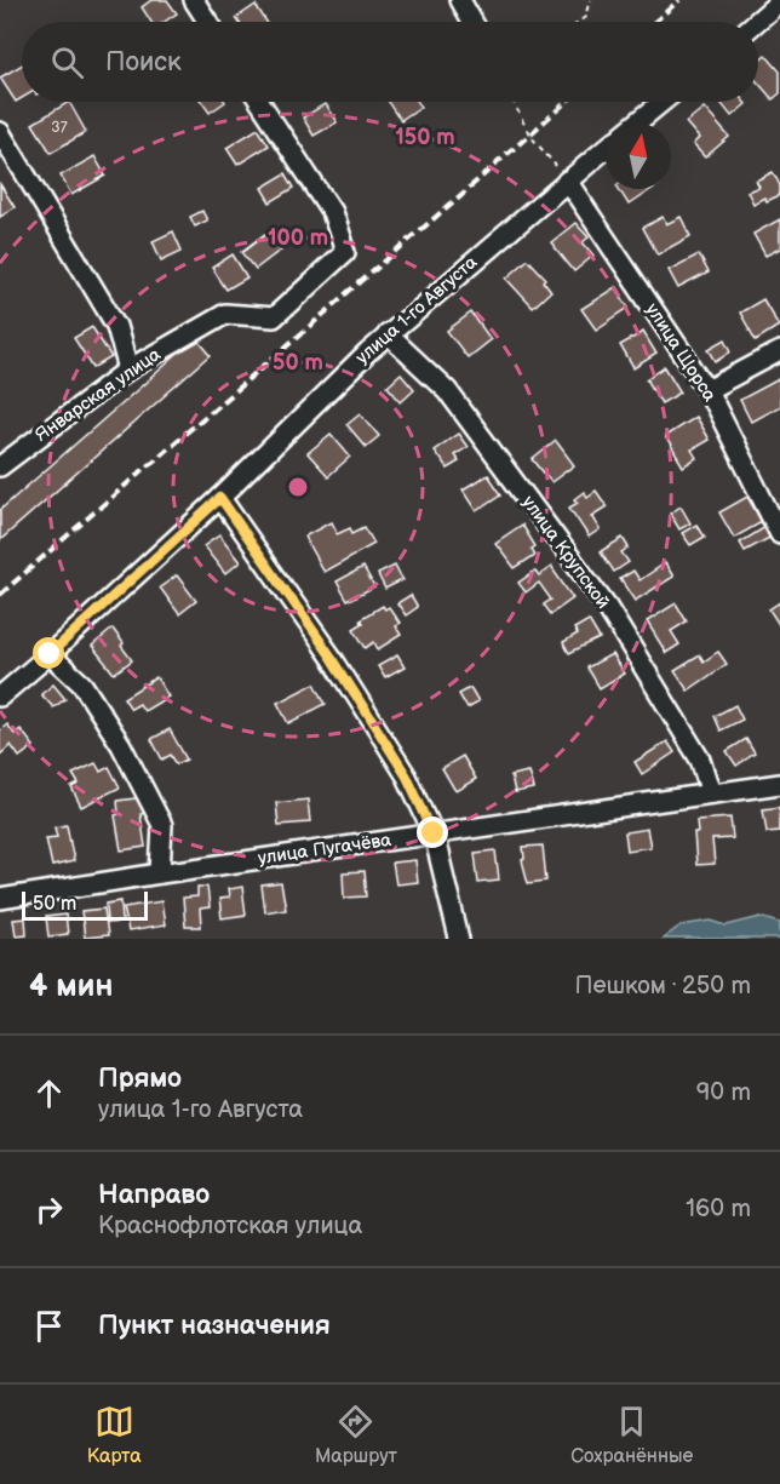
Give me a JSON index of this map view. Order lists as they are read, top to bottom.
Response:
{
  "streets": {
    "street": [
      "улица 1-го Августа",
      "улица Щорса",
      "Январская улица",
      "улица Крупской",
      "улица Пугачёва"
    ]
  },
  "crossings": [
    ["улица 1-го Августа", "улица Щорса"],
    ["улица 1-го Августа", "улица Крупской"],
    ["улица Крупской", "улица Пугачёва"]
  ],
  "house_numbers": ["37"],
  "scale_bar": "50 m",
  "north": "top",
  "page": {
    "search": "Поиск",
    "scale": "50 m",
    "heading": ["4 мин", "Пешком · 250 m"],
    "list": [
      ["Прямо", "улица 1-го Августа", "90 m"],
      ["Направо", "Краснофлотская улица", "160 m"],
      "Пункт назначения"
    ],
    "nav": ["Карта", "Маршрут", "Сохранённые"]
  },
  "rings": ["150 m", "100 m", "50 m"]
}
